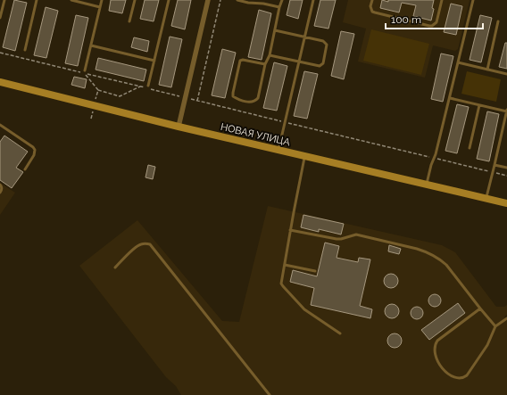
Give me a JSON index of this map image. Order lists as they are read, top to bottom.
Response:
{
  "streets": {
    "street": ["НОВАЯ УЛИЦА"]
  },
  "scale_bar": "100 m"
}
